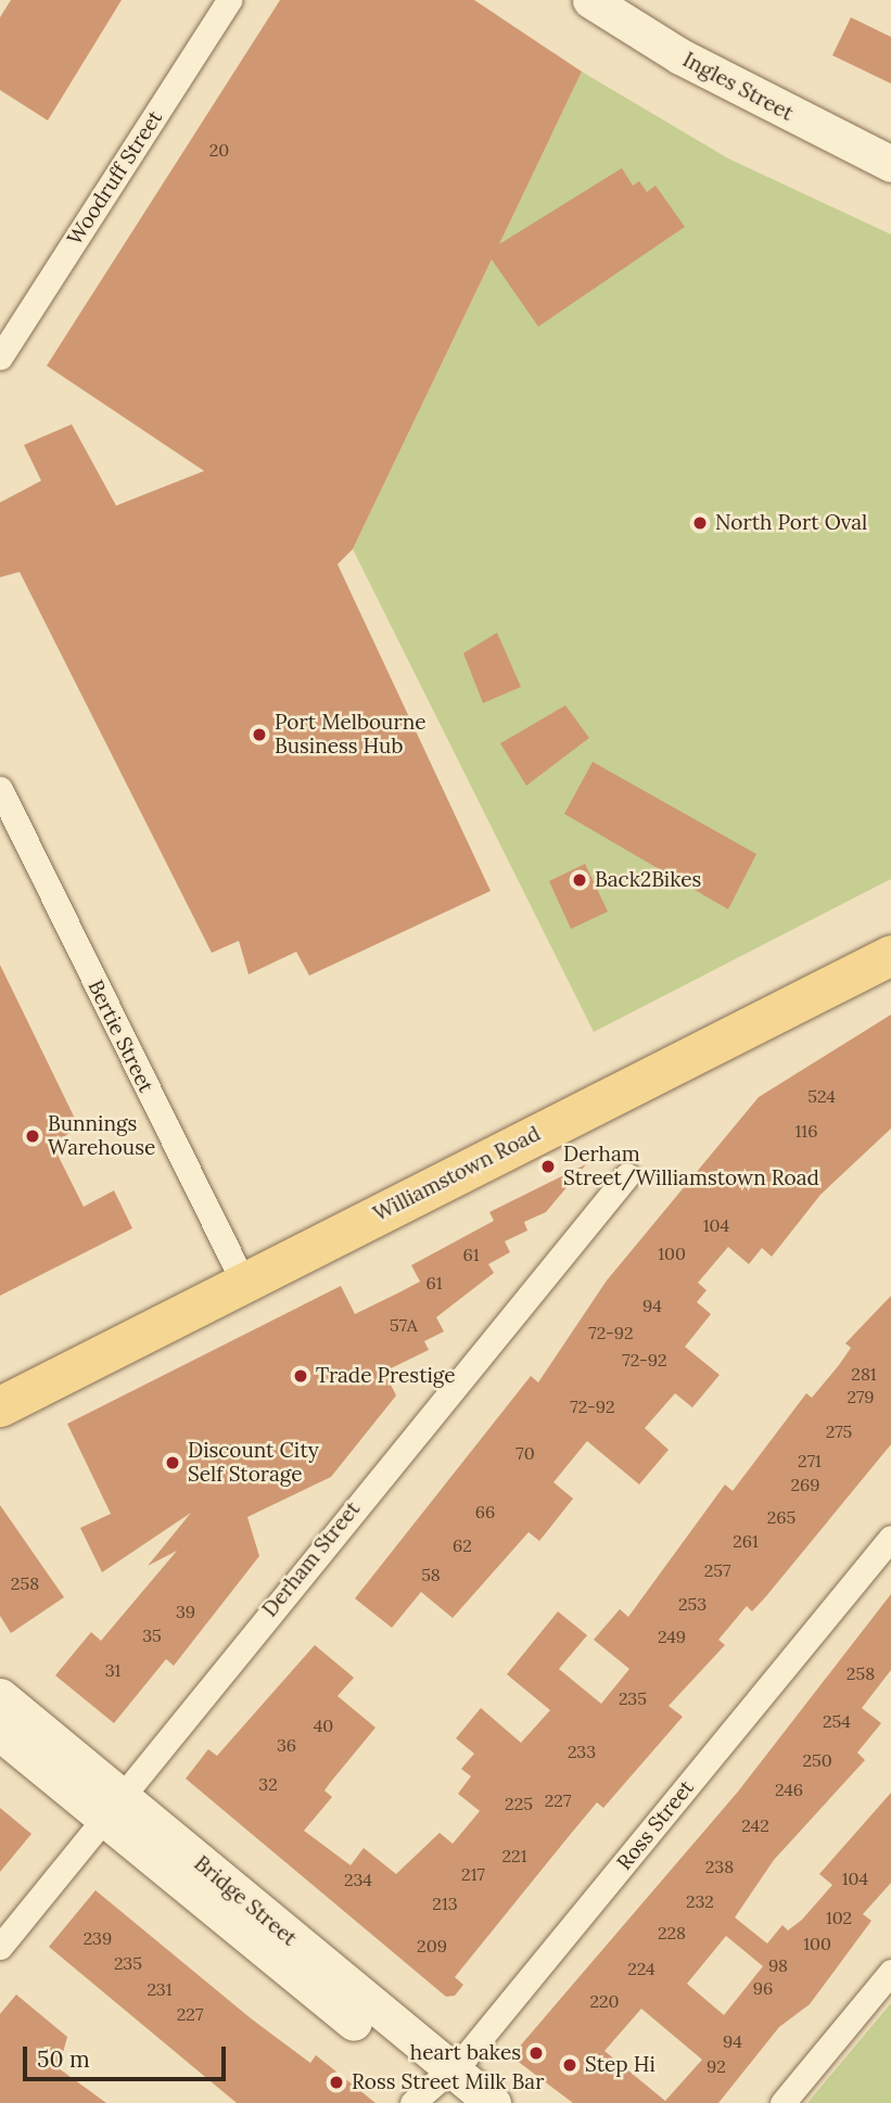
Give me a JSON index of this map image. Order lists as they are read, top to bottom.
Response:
{
  "streets": {
    "main road": ["Williamstown Road"],
    "street": [
      "Ingles Street",
      "Woodruff Street",
      "Bertie Street",
      "Derham Street",
      "Ross Street",
      "Bridge Street"
    ]
  },
  "crossings": [
    ["Bertie Street", "Williamstown Road"],
    ["Derham Street", "Bridge Street"],
    ["Ross Street", "Bridge Street"]
  ],
  "places": [
    "North Port Oval",
    "Port Melbourne Business Hub",
    "Back2Bikes",
    "Bunnings Warehouse",
    "Derham Street/Williamstown Road",
    "Trade Prestige",
    "Discount City Self Storage",
    "heart bakes",
    "Step Hi",
    "Ross Street Milk Bar"
  ],
  "house_numbers": [
    "20",
    "524",
    "116",
    "104",
    "100",
    "61",
    "61",
    "94",
    "57A",
    "72-92",
    "72-92",
    "281",
    "279",
    "72-92",
    "275",
    "70",
    "271",
    "269",
    "66",
    "265",
    "261",
    "62",
    "257",
    "58",
    "258",
    "253",
    "39",
    "35",
    "249",
    "31",
    "258",
    "235",
    "254",
    "40",
    "36",
    "233",
    "250",
    "32",
    "246",
    "227",
    "225",
    "242",
    "221",
    "238",
    "217",
    "104",
    "234",
    "232",
    "213",
    "102",
    "228",
    "239",
    "100",
    "209",
    "235",
    "98",
    "224",
    "96",
    "231",
    "220",
    "227",
    "94",
    "92"
  ],
  "scale_bar": "50 m"
}
